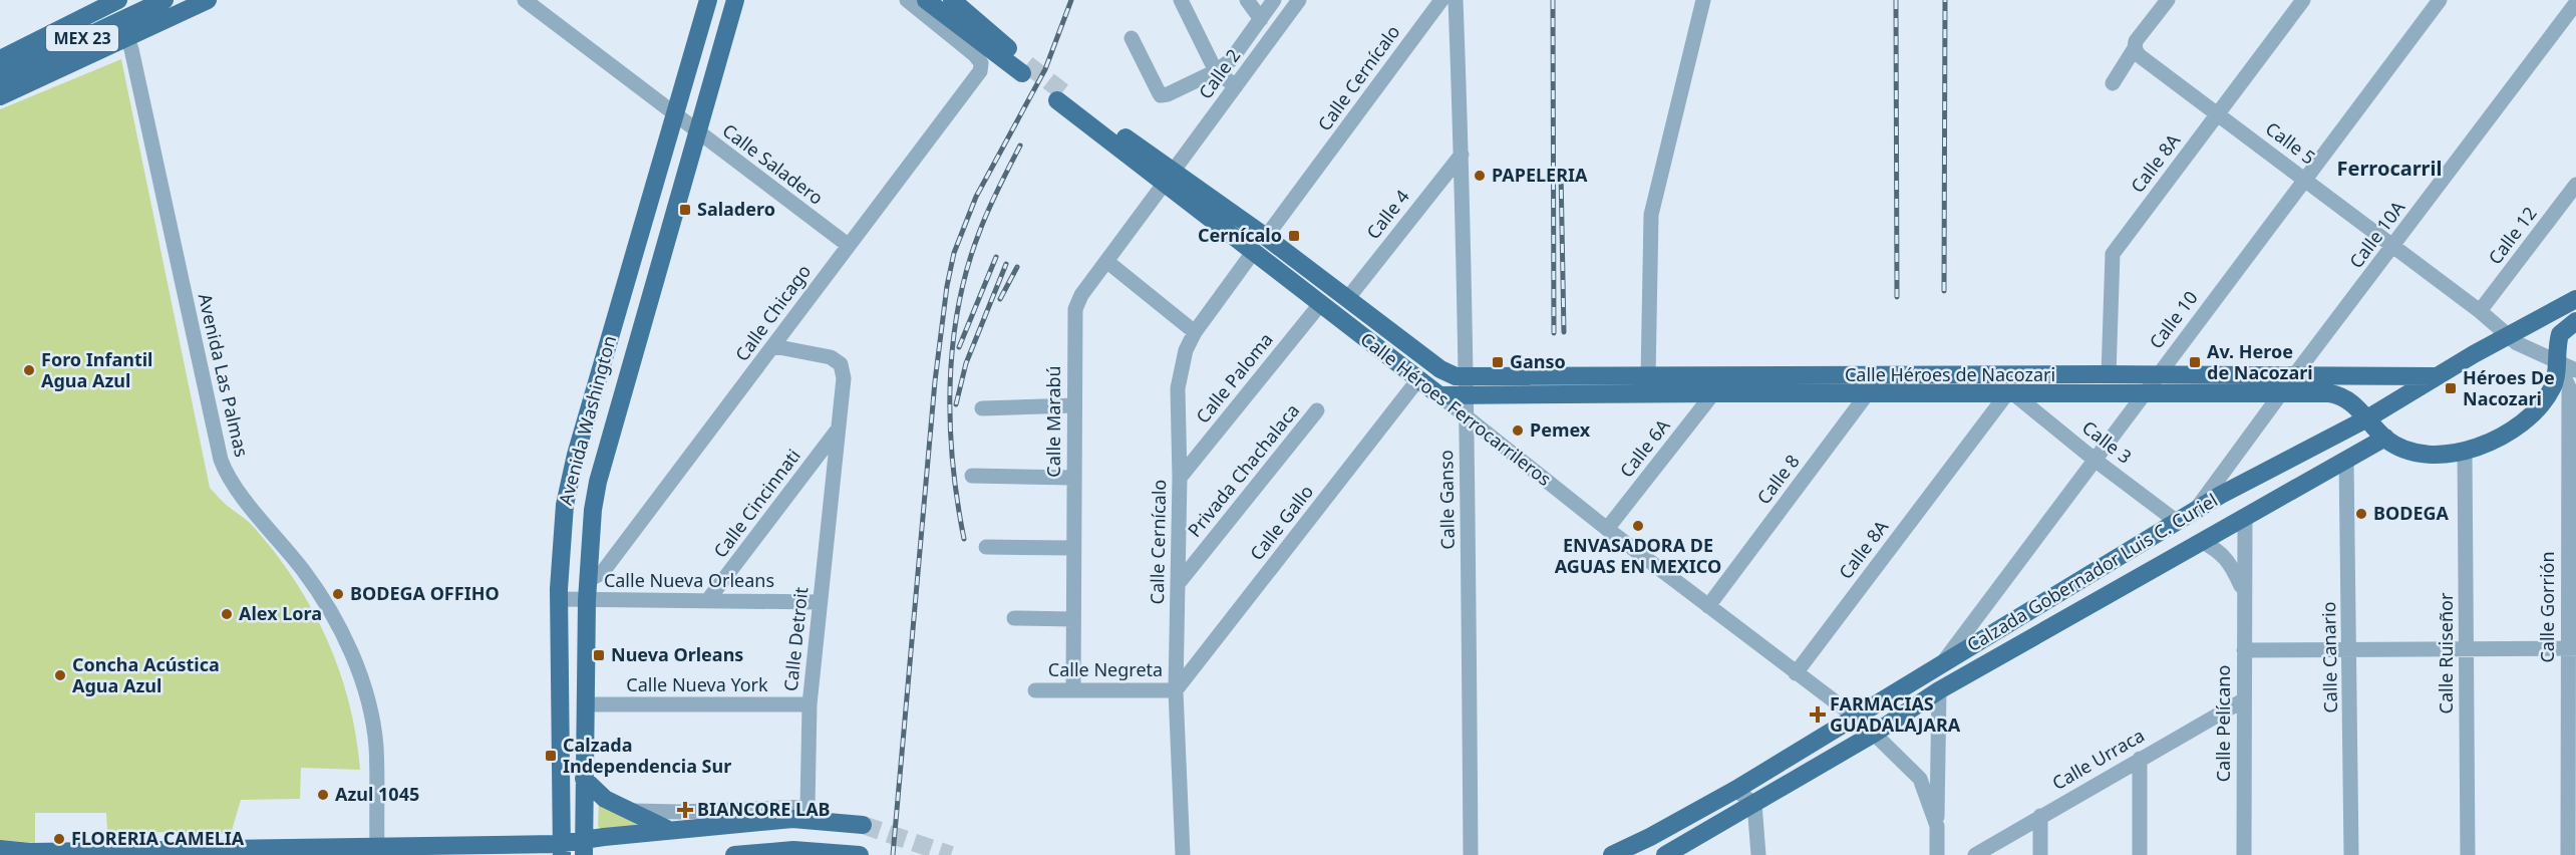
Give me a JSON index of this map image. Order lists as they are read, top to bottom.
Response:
{
  "streets": {
    "main road": [
      "MEX 23",
      "Calle Héroes de Nacozari",
      "Calle Héroes Ferrocarrileros",
      "Avenida Washington",
      "Calzada Gobernador Luis C. Curiel"
    ],
    "street": [
      "Calle 2",
      "Calle Cernícalo",
      "Calle 5",
      "Calle 8A",
      "Calle Saladero",
      "Calle 4",
      "Calle 10A",
      "Calle 12",
      "Calle Chicago",
      "Calle 10",
      "Avenida Las Palmas",
      "Calle Paloma",
      "Calle Marabú",
      "Calle 3",
      "Calle 6A",
      "Privada Chachalaca",
      "Calle 8",
      "Calle Ganso",
      "Calle Cincinnati",
      "Calle Gallo",
      "Calle Nueva Orleans",
      "Calle Gorrión",
      "Calle Detroit",
      "Calle Ruiseñor",
      "Calle Canario",
      "Calle Negreta",
      "Calle Nueva York",
      "Calle Pelícano",
      "Calle Urraca"
    ]
  },
  "crossings": [
    ["MEX 23", "Avenida Las Palmas"],
    ["Calle 2", "Calle Héroes Ferrocarrileros"],
    ["Calle 2", "Calle Marabú"],
    ["Calle Cernícalo", "Calle Paloma"],
    ["Calle Cernícalo", "Calle Héroes Ferrocarrileros"],
    ["Calle Cernícalo", "Privada Chachalaca"],
    ["Calle Cernícalo", "Calle Gallo"],
    ["Calle Cernícalo", "Calle Negreta"],
    ["Calle 5", "Calle 8A"],
    ["Calle 5", "Calle 10A"],
    ["Calle 5", "Calle 12"],
    ["Calle 5", "Calle 10"],
    ["Calle 5", "Calzada Gobernador Luis C. Curiel"],
    ["Calle 8A", "Calle Héroes de Nacozari"],
    ["Calle 8A", "Calle Héroes Ferrocarrileros"],
    ["Calle 8A", "Calle 3"],
    ["Calle Saladero", "Calle Chicago"],
    ["Calle Saladero", "Avenida Washington"],
    ["Calle 4", "Calle Héroes Ferrocarrileros"],
    ["Calle 4", "Calle Ganso"],
    ["Calle 10A", "Calle Héroes de Nacozari"],
    ["Calle Chicago", "Avenida Washington"],
    ["Calle Chicago", "Calle Detroit"],
    ["Calle 10", "Calle Héroes de Nacozari"],
    ["Calle 10", "Calle 3"],
    ["Calle 10", "Calzada Gobernador Luis C. Curiel"],
    ["Calle Héroes de Nacozari", "Calle Héroes Ferrocarrileros"],
    ["Calle Héroes de Nacozari", "Calle 3"],
    ["Calle Héroes de Nacozari", "Calle 6A"],
    ["Calle Héroes de Nacozari", "Calle 8"],
    ["Calle Héroes de Nacozari", "Calle Ganso"],
    ["Calle Héroes de Nacozari", "Calzada Gobernador Luis C. Curiel"],
    ["Calle Paloma", "Calle Héroes Ferrocarrileros"],
    ["Calle Héroes Ferrocarrileros", "Calle Marabú"],
    ["Calle Héroes Ferrocarrileros", "Calle 6A"],
    ["Calle Héroes Ferrocarrileros", "Calle 8"],
    ["Calle Héroes Ferrocarrileros", "Calle Ganso"],
    ["Calle Héroes Ferrocarrileros", "Calle Gallo"],
    ["Calle Héroes Ferrocarrileros", "Calzada Gobernador Luis C. Curiel"],
    ["Avenida Washington", "Calle Nueva Orleans"],
    ["Avenida Washington", "Calle Nueva York"],
    ["Calle Marabú", "Calle Negreta"],
    ["Calle 3", "Calzada Gobernador Luis C. Curiel"],
    ["Calle Cincinnati", "Calle Nueva Orleans"],
    ["Calle Cincinnati", "Calle Detroit"],
    ["Calle Gallo", "Calle Negreta"],
    ["Calzada Gobernador Luis C. Curiel", "Calle Canario"],
    ["Calzada Gobernador Luis C. Curiel", "Calle Pelícano"],
    ["Calle Nueva Orleans", "Calle Detroit"],
    ["Calle Detroit", "Calle Nueva York"],
    ["Calle Pelícano", "Calle Urraca"]
  ],
  "districts": ["Ferrocarril"],
  "places": {
    "other": [
      "PAPELERIA",
      "Foro Infantil Agua Azul",
      "Pemex",
      "BODEGA",
      "ENVASADORA DE AGUAS EN MEXICO",
      "BODEGA OFFIHO",
      "Alex Lora",
      "Concha Acústica Agua Azul",
      "Azul 1045",
      "FLORERIA CAMELIA"
    ],
    "transit": [
      "Saladero",
      "Cernícalo",
      "Ganso",
      "Av. Heroe de Nacozari",
      "Héroes De Nacozari",
      "Nueva Orleans",
      "Calzada Independencia Sur"
    ],
    "health": ["FARMACIAS GUADALAJARA", "BIANCORE LAB"]
  }
}
